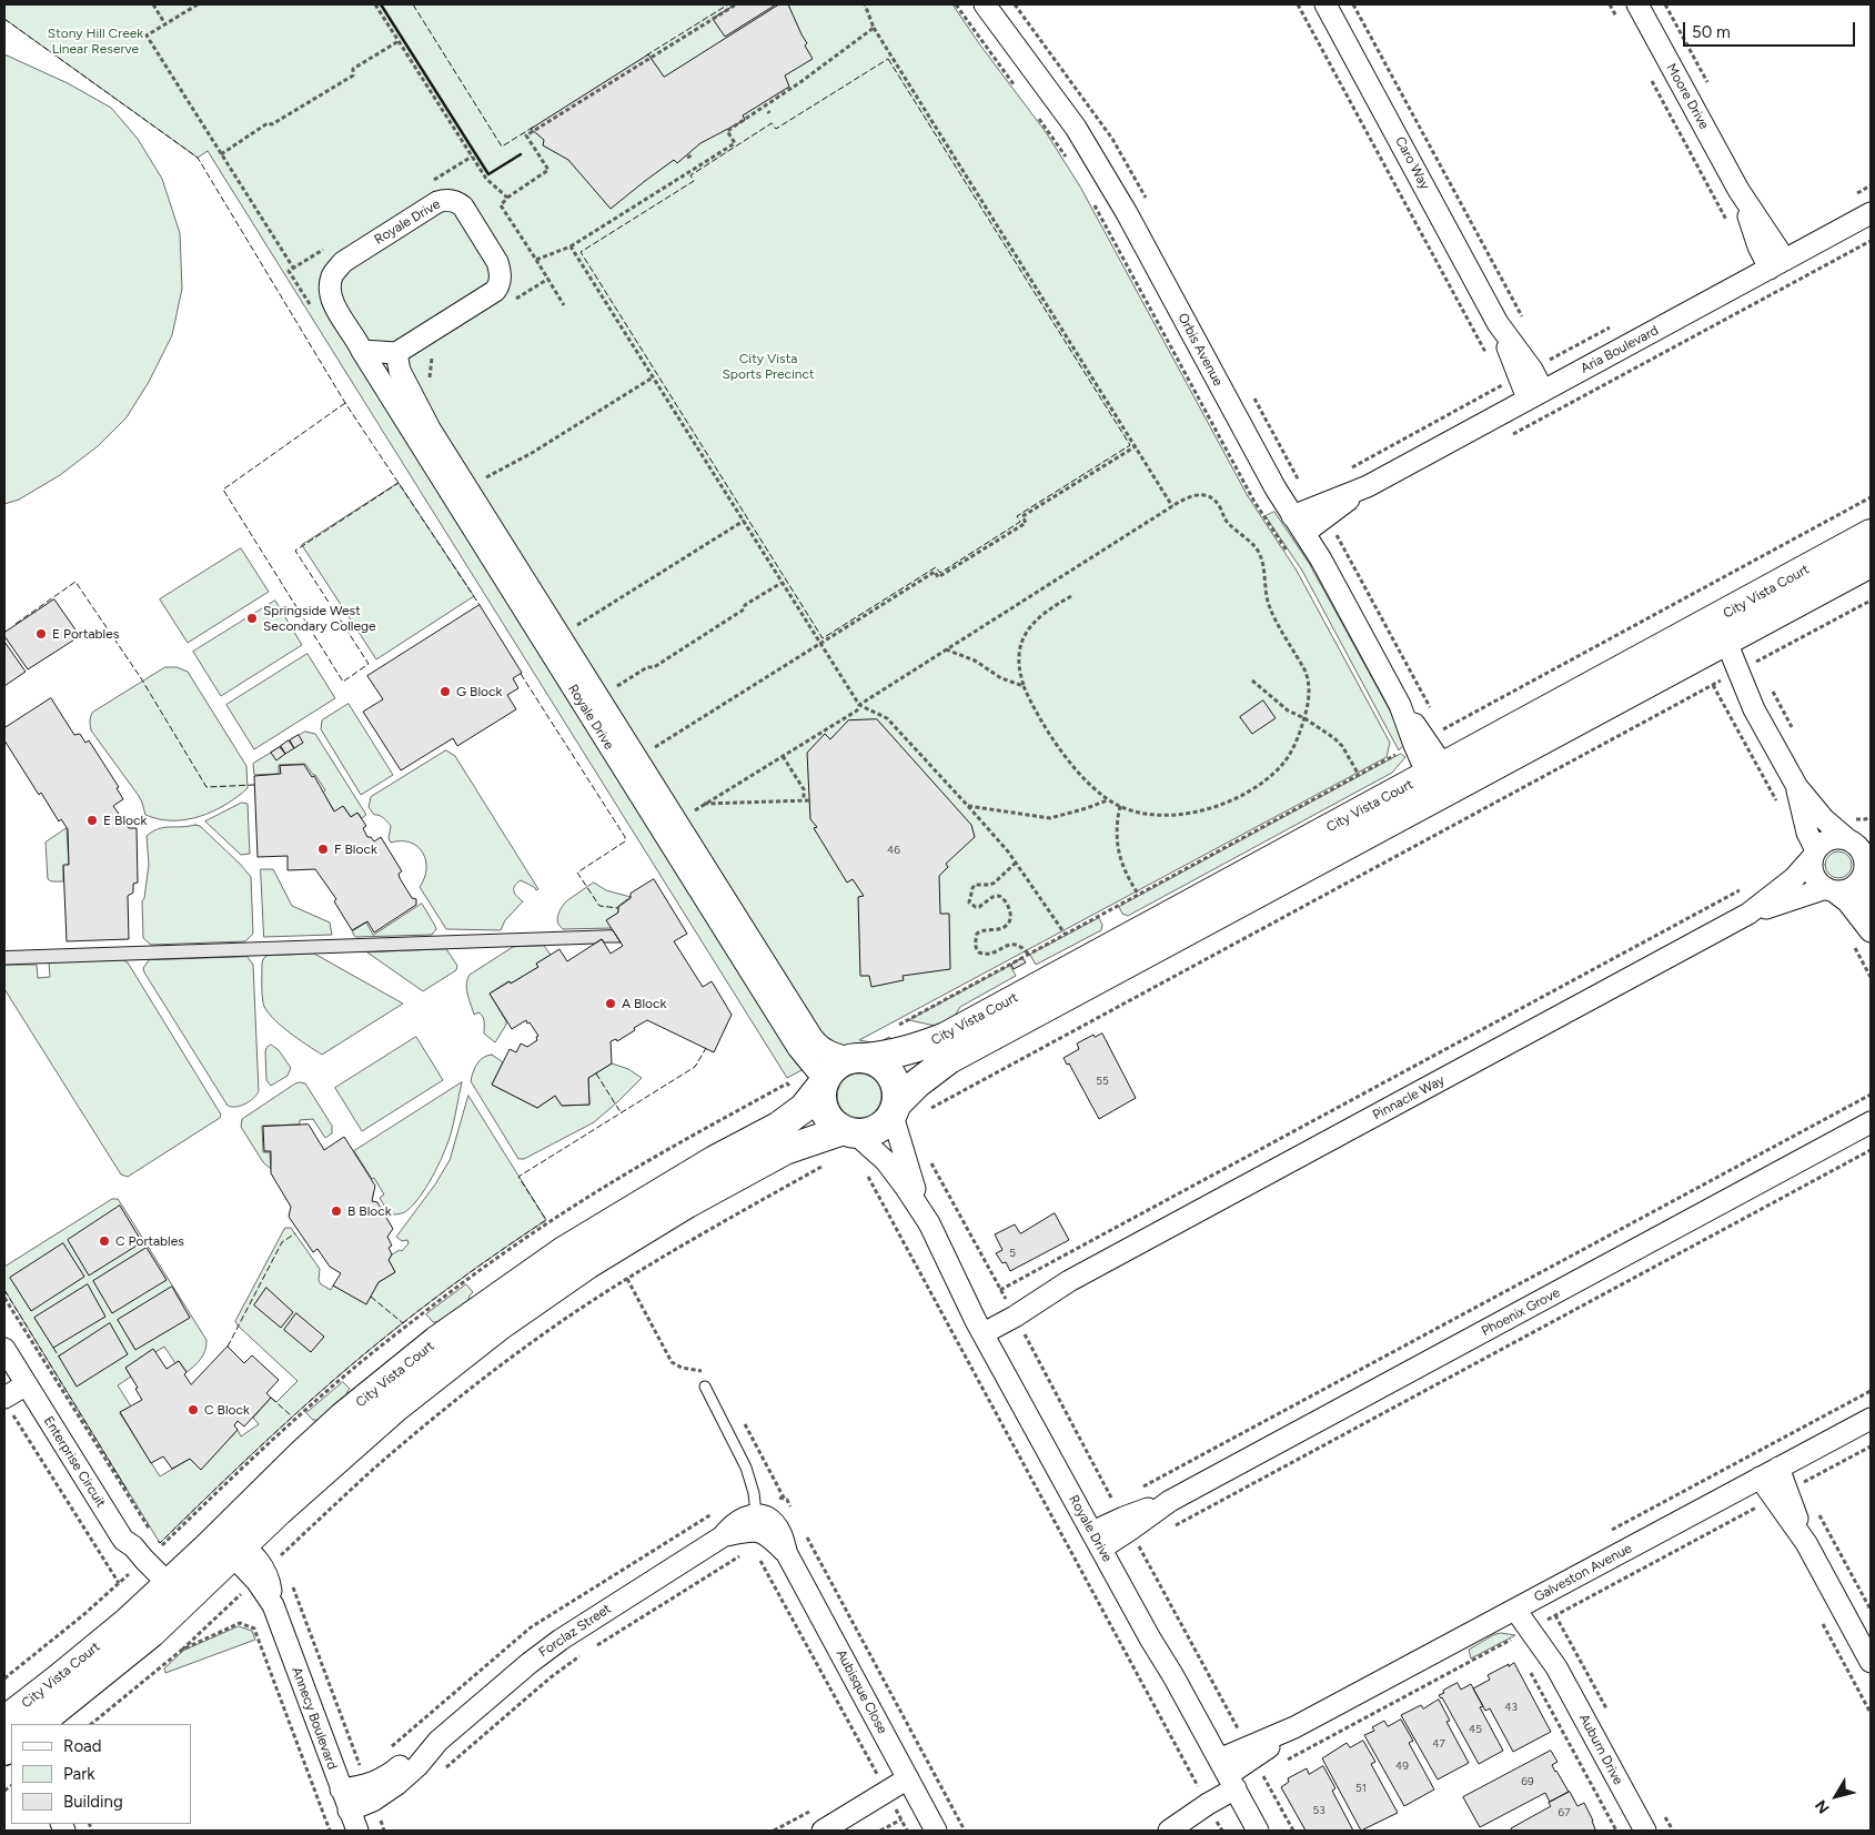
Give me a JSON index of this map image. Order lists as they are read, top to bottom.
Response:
{
  "streets": {
    "street": [
      "Moore Drive",
      "Caro Way",
      "Royale Drive",
      "Orbis Avenue",
      "Aria Boulevard",
      "City Vista Court",
      "Pinnacle Way",
      "Phoenix Grove",
      "Enterprise Circuit",
      "Galveston Avenue",
      "Forclaz Street",
      "Aubisque Close",
      "Annecy Boulevard",
      "Auburn Drive"
    ]
  },
  "crossings": [
    ["Moore Drive", "Aria Boulevard"],
    ["Caro Way", "Aria Boulevard"],
    ["Royale Drive", "City Vista Court"],
    ["Royale Drive", "Pinnacle Way"],
    ["Royale Drive", "Phoenix Grove"],
    ["Royale Drive", "Galveston Avenue"],
    ["Orbis Avenue", "Aria Boulevard"],
    ["Orbis Avenue", "City Vista Court"],
    ["City Vista Court", "Enterprise Circuit"],
    ["City Vista Court", "Annecy Boulevard"],
    ["Galveston Avenue", "Auburn Drive"],
    ["Forclaz Street", "Aubisque Close"],
    ["Forclaz Street", "Annecy Boulevard"]
  ],
  "parks": ["Stony Hill Creek Linear Reserve", "City Vista Sports Precinct"],
  "places": [
    "Springside West Secondary College",
    "E Portables",
    "G Block",
    "E Block",
    "F Block",
    "A Block",
    "B Block",
    "C Portables",
    "C Block"
  ],
  "house_numbers": [
    "46",
    "55",
    "5",
    "43",
    "45",
    "47",
    "49",
    "69",
    "51",
    "53",
    "67"
  ],
  "legend": ["Road", "Park", "Building"],
  "scale_bar": "50 m",
  "north": "bottom left"
}
